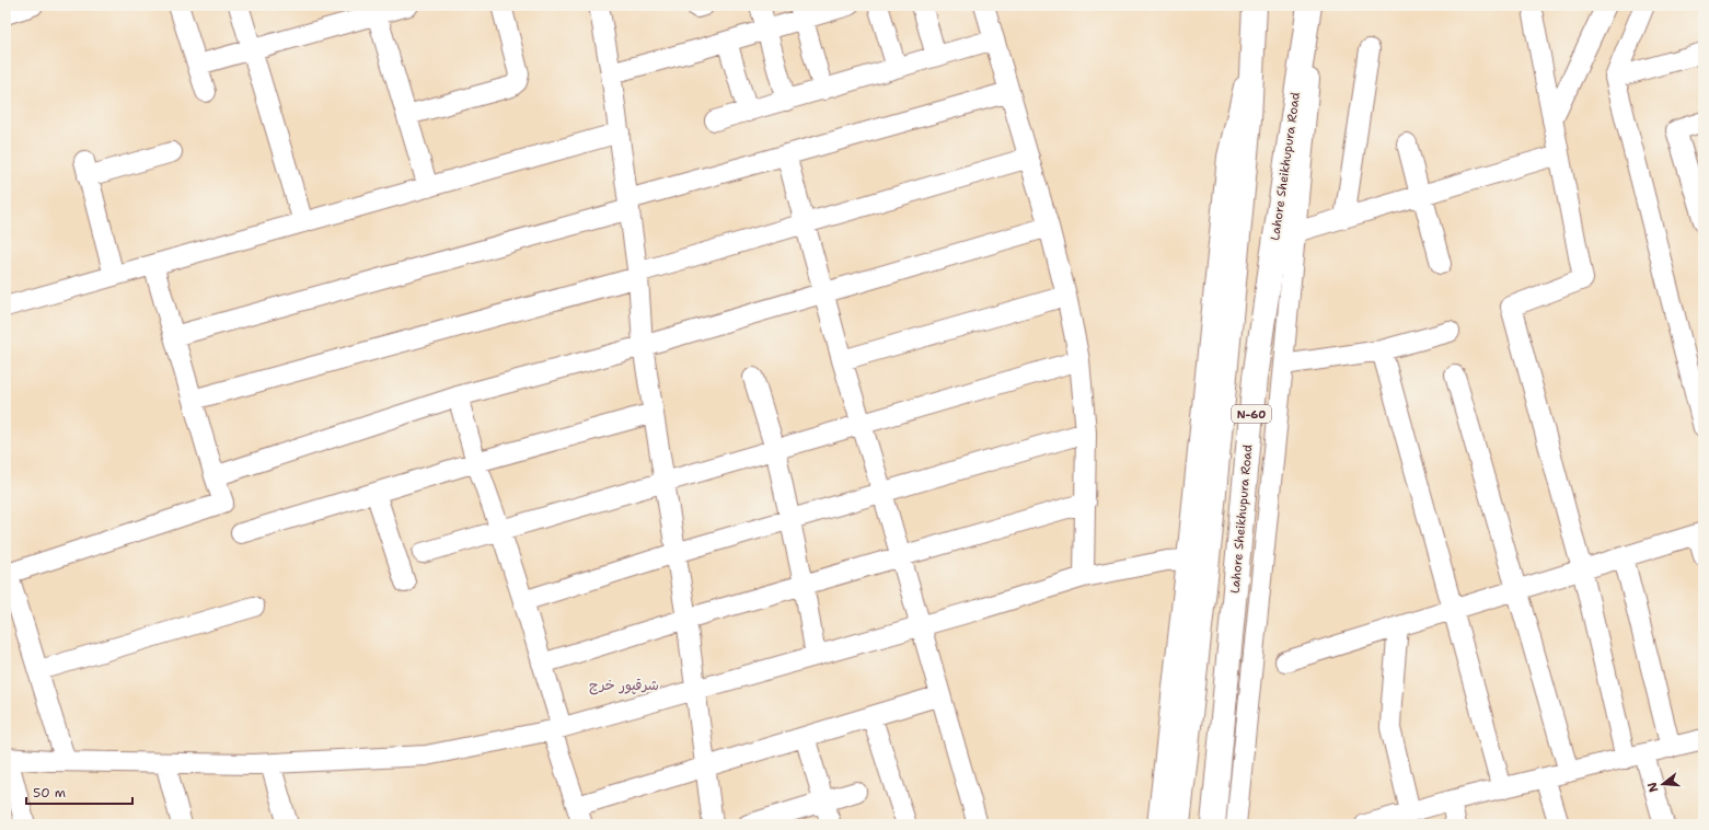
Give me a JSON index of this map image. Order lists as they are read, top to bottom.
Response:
{
  "streets": {
    "highway": ["Lahore Sheikhupura Road", "N-60"]
  },
  "districts": ["شرقپور خرچ"],
  "scale_bar": "50 m",
  "north": "left"
}
